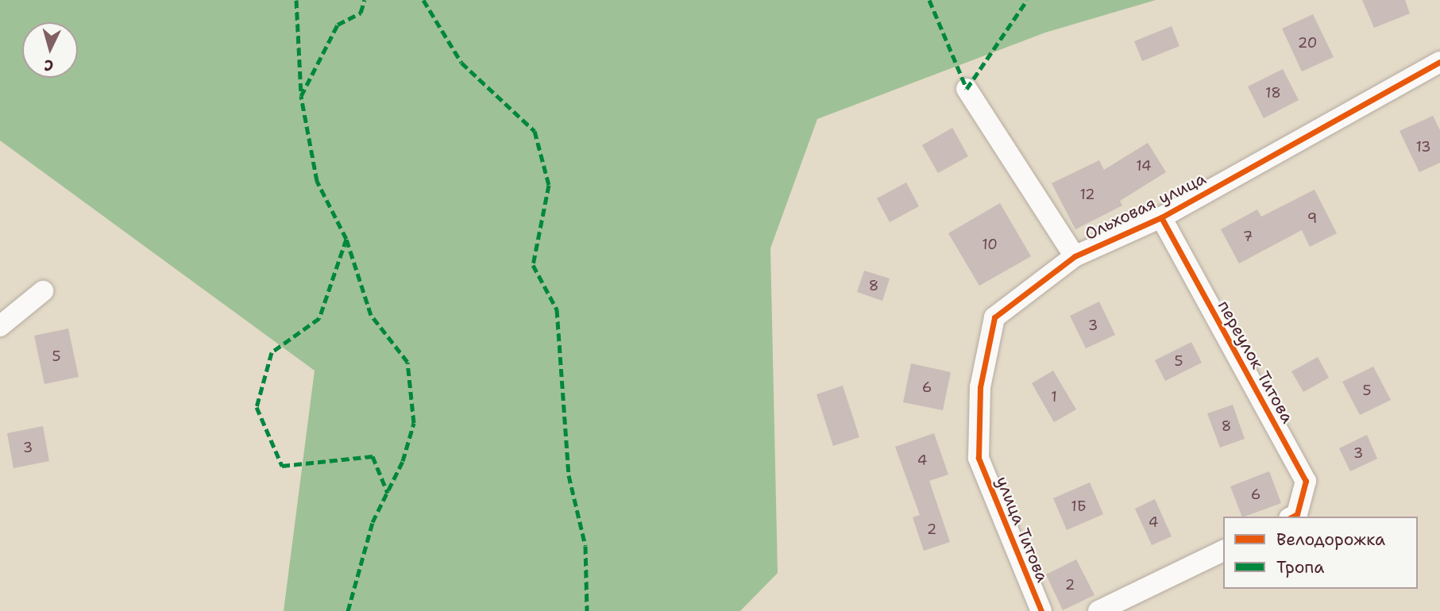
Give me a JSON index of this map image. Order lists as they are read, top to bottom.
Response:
{
  "streets": {
    "street": ["Ольховая улица", "переулок Титова", "улица Титова"]
  },
  "crossings": [
    ["Ольховая улица", "переулок Титова"],
    ["Ольховая улица", "улица Титова"]
  ],
  "house_numbers": [
    "20",
    "18",
    "13",
    "14",
    "12",
    "9",
    "7",
    "10",
    "8",
    "3",
    "5",
    "5",
    "6",
    "5",
    "1",
    "8",
    "3",
    "3",
    "4",
    "6",
    "1Б",
    "4",
    "2",
    "2"
  ],
  "legend": ["Велодорожка", "Тропа"],
  "north": "bottom"
}
